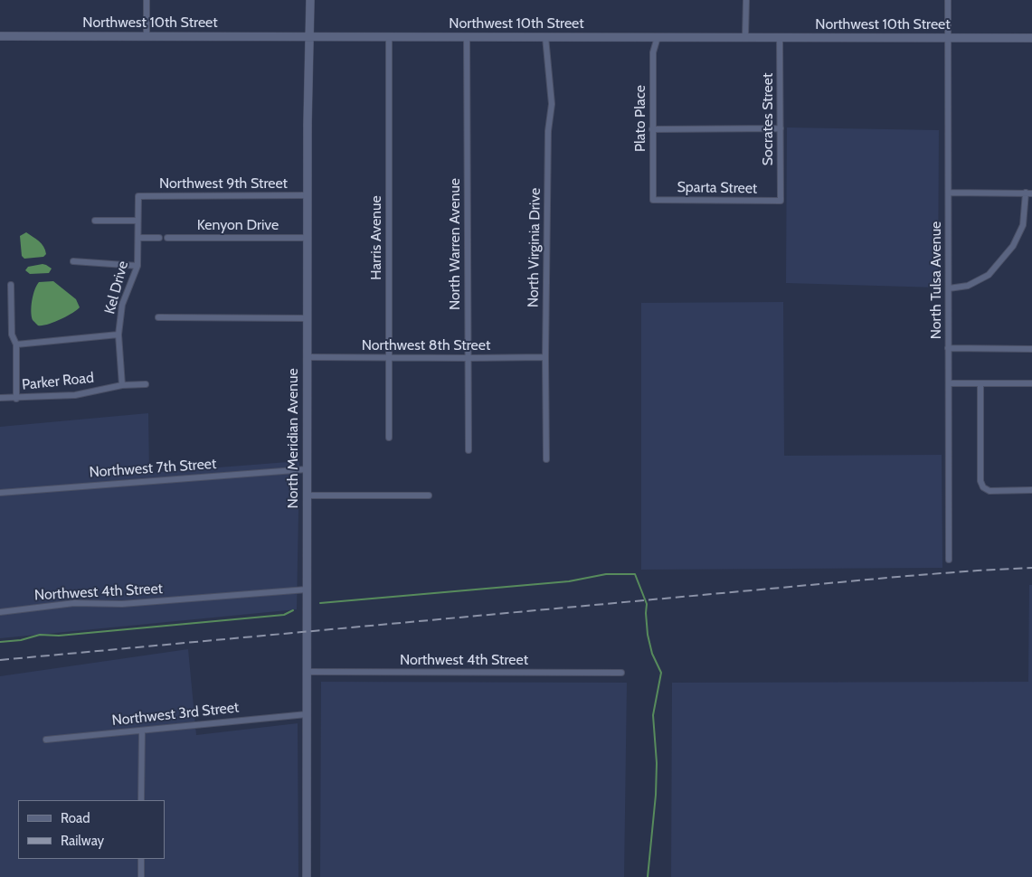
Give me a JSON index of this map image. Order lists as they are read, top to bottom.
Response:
{
  "streets": {
    "main road": ["Northwest 10th Street", "North Meridian Avenue"],
    "street": [
      "Plato Place",
      "Socrates Street",
      "Northwest 9th Street",
      "Sparta Street",
      "Kenyon Drive",
      "Harris Avenue",
      "North Warren Avenue",
      "North Virginia Drive",
      "North Tulsa Avenue",
      "Kel Drive",
      "Northwest 8th Street",
      "Parker Road",
      "Northwest 7th Street",
      "Northwest 4th Street",
      "Northwest 3rd Street"
    ]
  },
  "crossings": [
    ["Northwest 10th Street", "Plato Place"],
    ["Northwest 10th Street", "Socrates Street"],
    ["Northwest 10th Street", "Harris Avenue"],
    ["Northwest 10th Street", "North Warren Avenue"],
    ["Northwest 10th Street", "North Virginia Drive"],
    ["Northwest 10th Street", "North Tulsa Avenue"],
    ["Northwest 10th Street", "North Meridian Avenue"],
    ["Plato Place", "Sparta Street"],
    ["Socrates Street", "Sparta Street"],
    ["Northwest 9th Street", "Kel Drive"],
    ["Northwest 9th Street", "North Meridian Avenue"],
    ["Kenyon Drive", "North Meridian Avenue"],
    ["Harris Avenue", "Northwest 8th Street"],
    ["North Warren Avenue", "Northwest 8th Street"],
    ["North Virginia Drive", "Northwest 8th Street"],
    ["Kel Drive", "Parker Road"],
    ["Northwest 8th Street", "North Meridian Avenue"],
    ["North Meridian Avenue", "Northwest 7th Street"],
    ["North Meridian Avenue", "Northwest 4th Street"],
    ["North Meridian Avenue", "Northwest 3rd Street"]
  ],
  "legend": ["Road", "Railway"]
}
